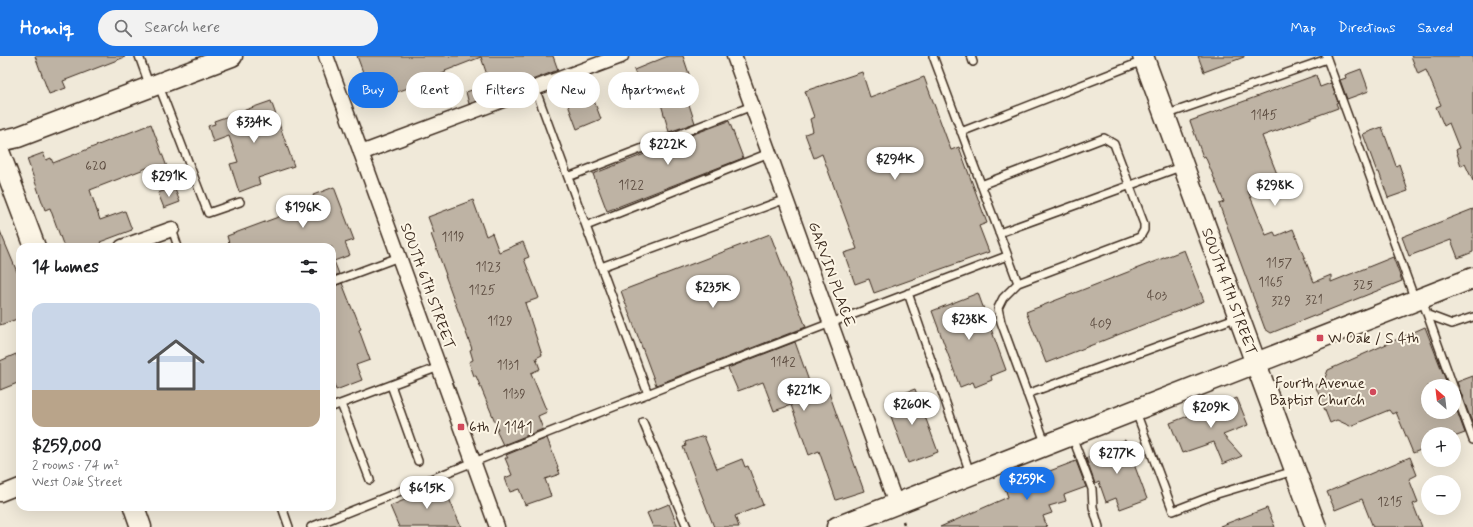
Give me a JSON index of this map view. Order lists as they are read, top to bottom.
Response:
{
  "streets": {
    "main road": ["SOUTH 4TH STREET"],
    "street": ["GARVIN PLACE", "SOUTH 6TH STREET"]
  },
  "places": {
    "transit": ["W Oak / S 4th", "6th / 1141"],
    "other": ["Fourth Avenue Baptist Church"]
  },
  "house_numbers": [
    "1145",
    "620",
    "1122",
    "1119",
    "1157",
    "1123",
    "1165",
    "325",
    "1125",
    "403",
    "321",
    "329",
    "1129",
    "409",
    "1142",
    "1131",
    "1139",
    "1215"
  ],
  "north": "top left",
  "page": {
    "header": "Homiq",
    "search": "Search here",
    "nav": ["Map", "Directions", "Saved"],
    "chip": [
      "Buy",
      "Rent",
      "Filters",
      "New",
      "Apartment"
    ],
    "price": [
      "$334K",
      "$222K",
      "$294K",
      "$291K",
      "$298K",
      "$196K",
      "$235K",
      "$238K",
      "$221K",
      "$260K",
      "$209K",
      "$277K",
      "$259K",
      "$615K"
    ],
    "heading": "14 homes",
    "list": [
      {
        "name": "$259,000",
        "note": "2 rooms · 74 m² · West Oak Street"
      }
    ],
    "map_buttons": ["+", "−"]
  }
}
